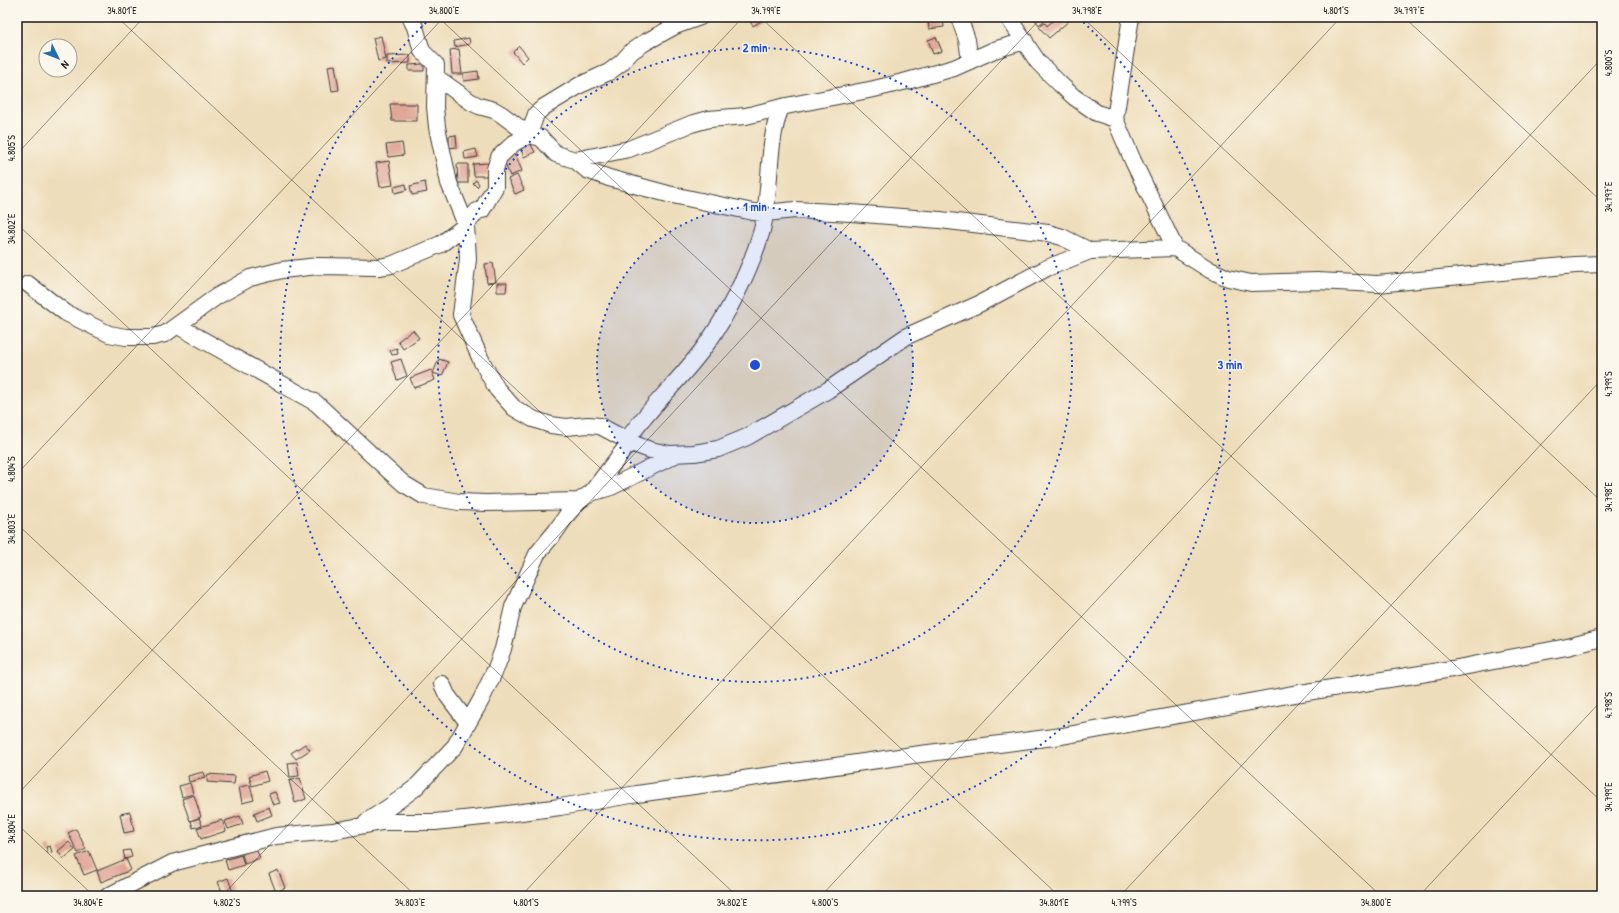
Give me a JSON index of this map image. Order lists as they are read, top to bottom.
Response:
{
  "north": "bottom right",
  "coordinates": [
    "34.801°E",
    "34.800°E",
    "34.799°E",
    "34.798°E",
    "4.801°S",
    "34.797°E",
    "4.800°S",
    "4.805°S",
    "34.802°E",
    "4.799°S",
    "4.804°S",
    "34.803°E",
    "4.798°S",
    "34.804°E",
    "4.802°S"
  ],
  "rings": ["2 min", "1 min", "3 min"]
}
